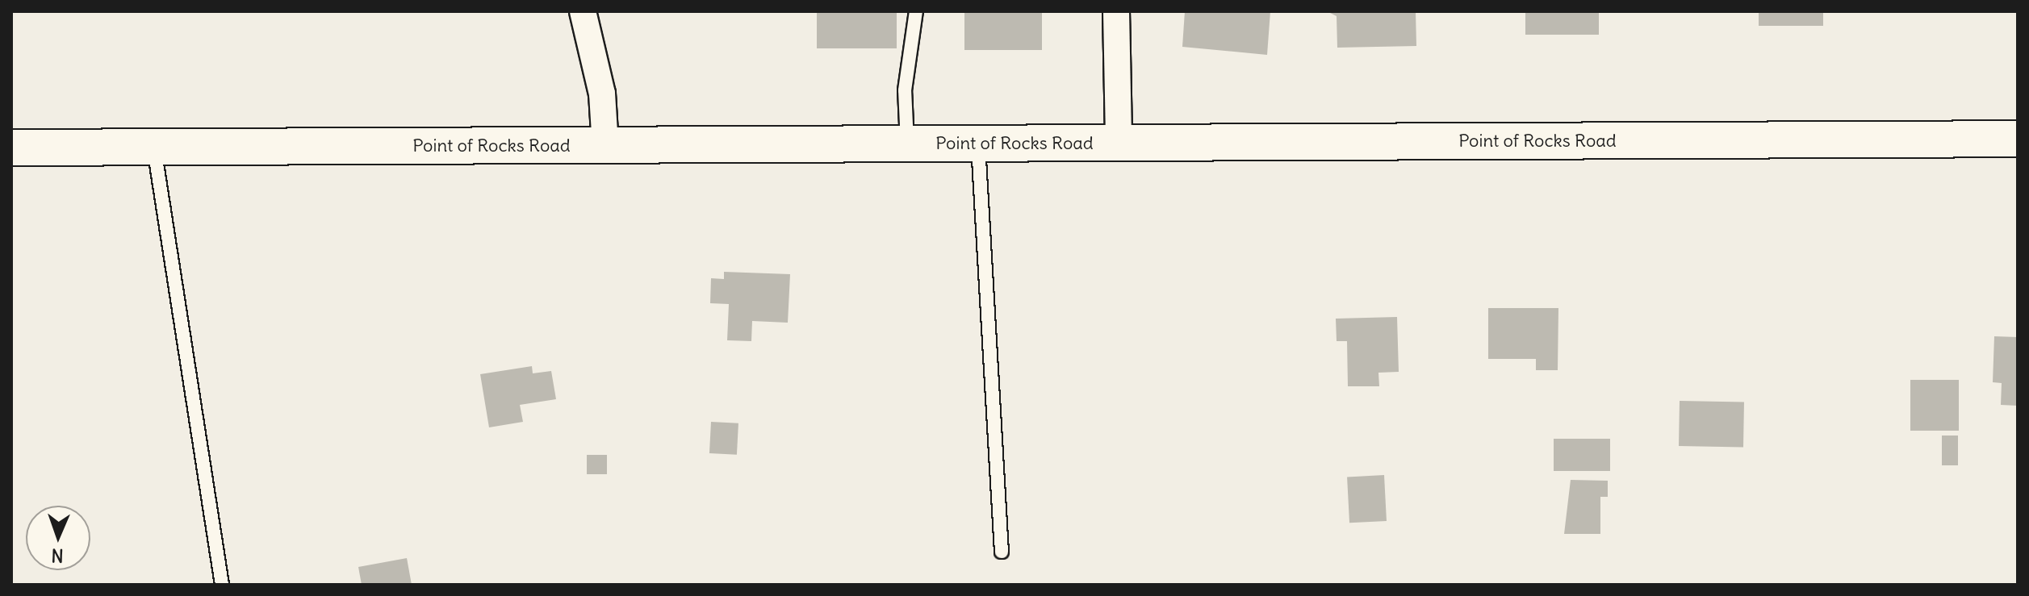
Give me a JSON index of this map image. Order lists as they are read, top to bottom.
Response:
{
  "streets": {
    "street": ["Point of Rocks Road"]
  },
  "north": "bottom"
}
